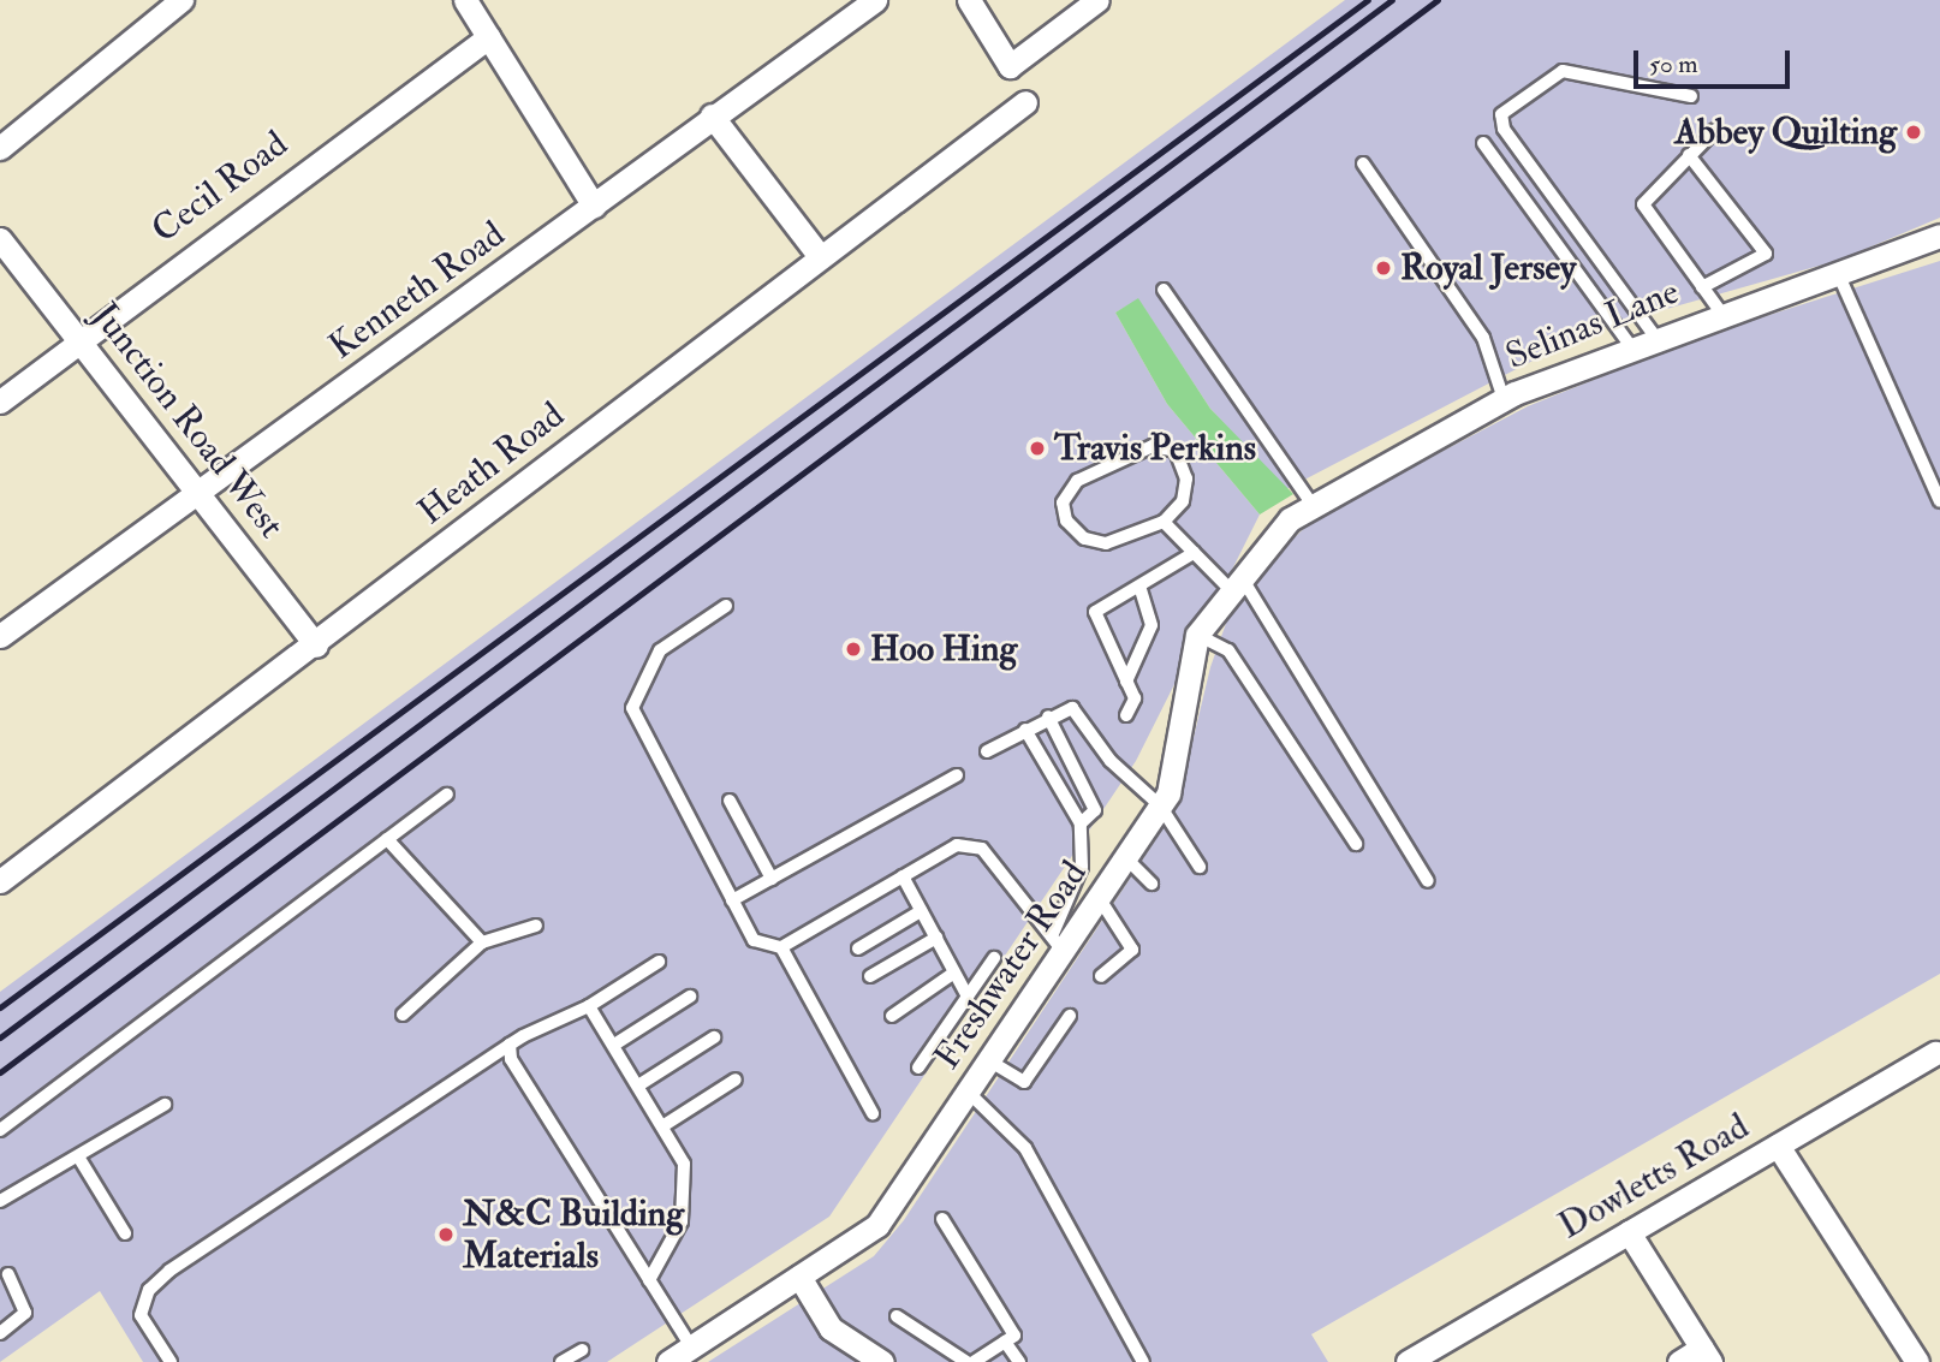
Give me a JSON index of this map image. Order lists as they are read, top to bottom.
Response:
{
  "streets": {
    "street": [
      "Cecil Road",
      "Kenneth Road",
      "Selinas Lane",
      "Junction Road West",
      "Heath Road",
      "Freshwater Road",
      "Dowletts Road"
    ]
  },
  "crossings": [
    ["Cecil Road", "Junction Road West"],
    ["Kenneth Road", "Junction Road West"],
    ["Selinas Lane", "Freshwater Road"],
    ["Junction Road West", "Heath Road"]
  ],
  "places": [
    "Abbey Quilting",
    "Royal Jersey",
    "Travis Perkins",
    "Hoo Hing",
    "N&C Building Materials"
  ],
  "scale_bar": "50 m"
}
